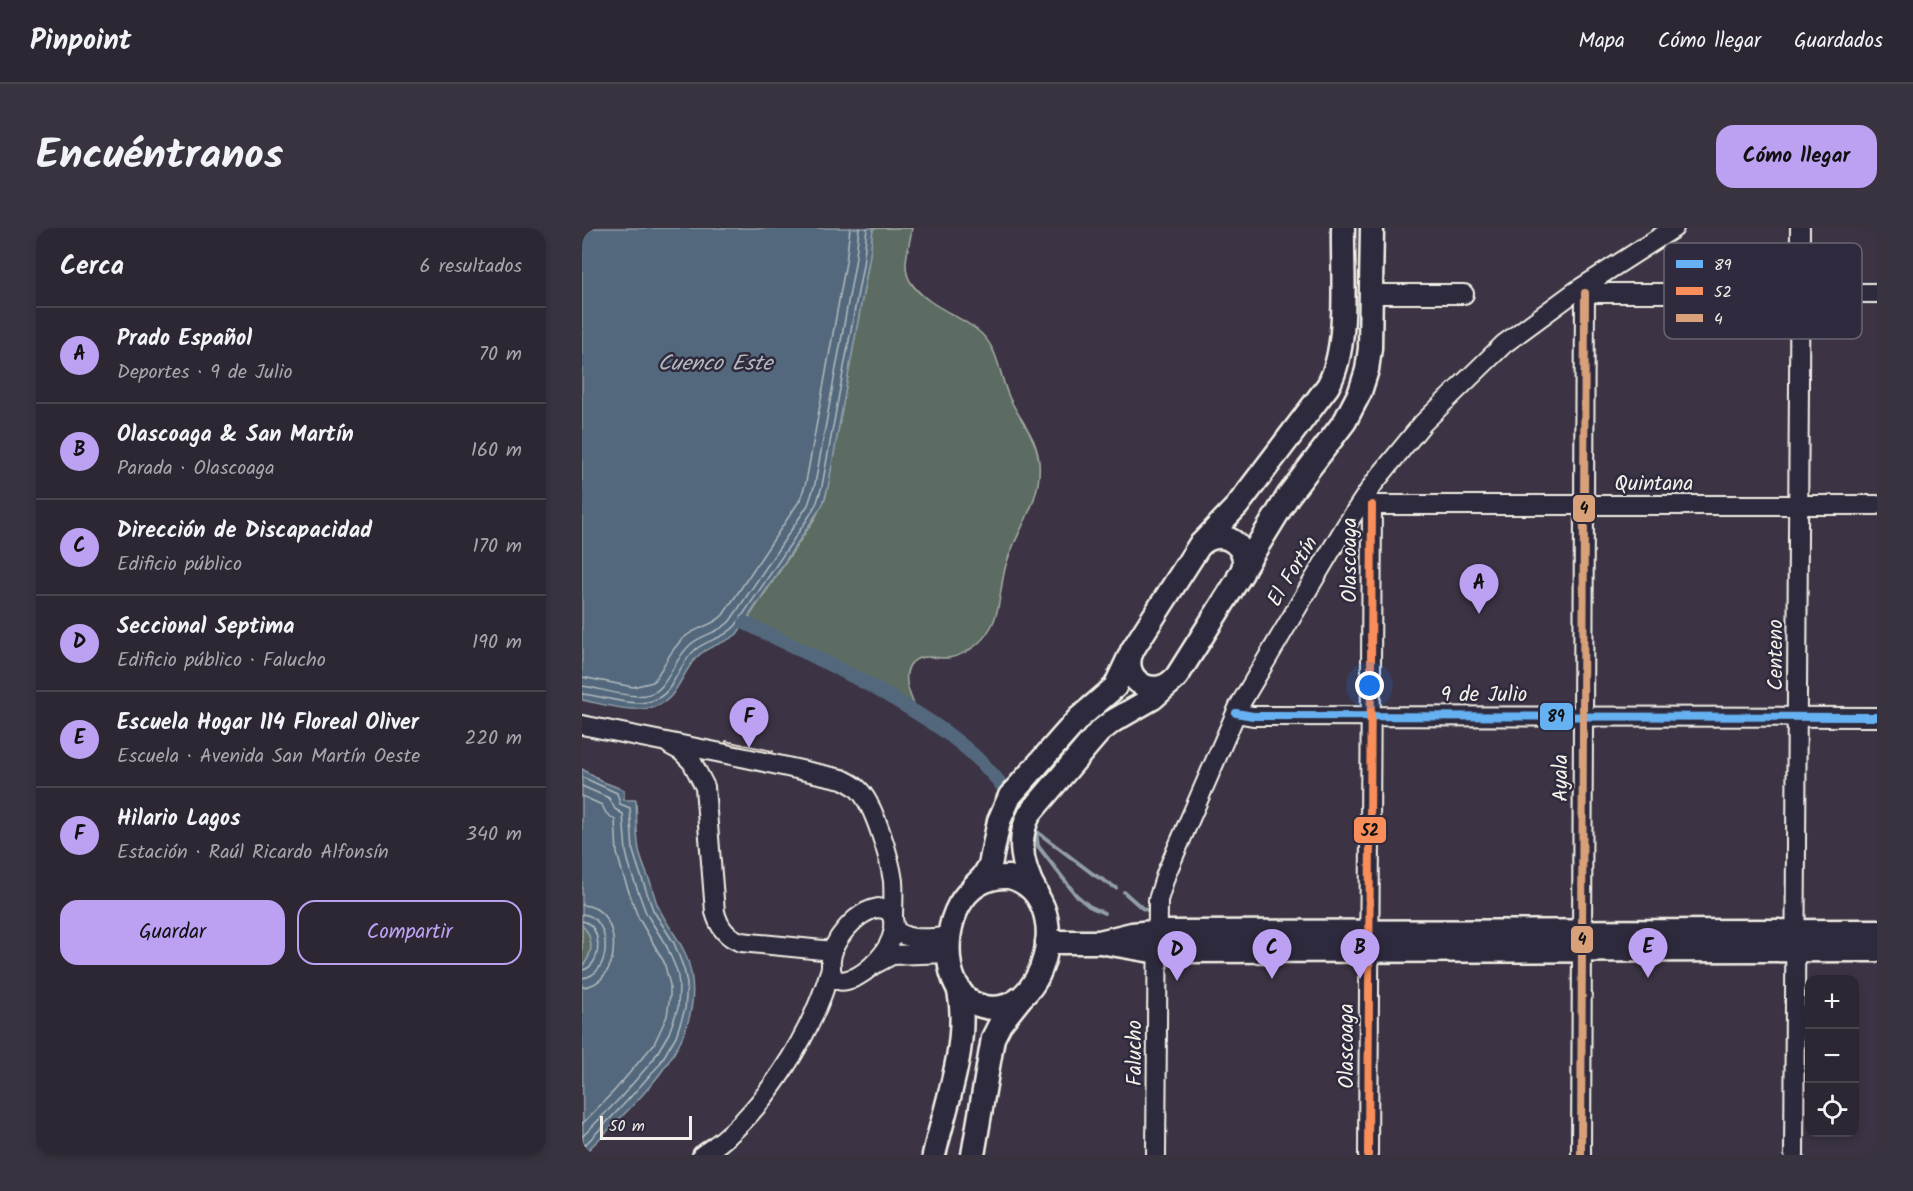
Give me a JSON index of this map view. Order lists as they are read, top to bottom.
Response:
{
  "streets": {
    "street": [
      "Quintana",
      "Olascoaga",
      "El Fortín",
      "Centeno",
      "9 de Julio",
      "Ayala",
      "Falucho"
    ]
  },
  "crossings": [
    ["Quintana", "Olascoaga"],
    ["Quintana", "El Fortín"],
    ["Quintana", "Centeno"],
    ["Quintana", "Ayala"],
    ["Olascoaga", "El Fortín"],
    ["Olascoaga", "9 de Julio"],
    ["El Fortín", "9 de Julio"],
    ["El Fortín", "Ayala"],
    ["El Fortín", "Falucho"],
    ["Centeno", "9 de Julio"],
    ["9 de Julio", "Ayala"]
  ],
  "water": ["Cuenco Este"],
  "lines": ["transit line 4", "transit line 52", "transit line 89"],
  "legend": ["89", "52", "4"],
  "scale_bar": "50 m",
  "page": {
    "header": "Pinpoint",
    "nav": ["Mapa", "Cómo llegar", "Guardados"],
    "title": "Encuéntranos",
    "buttons": [
      "Cómo llegar",
      ["Guardar", "Compartir"]
    ],
    "heading": ["Cerca", "6 resultados"],
    "list": [
      {
        "mark": "A",
        "name": "Prado Español",
        "note": "Deportes · 9 de Julio",
        "value": "70 m"
      },
      {
        "mark": "B",
        "name": "Olascoaga & San Martín",
        "note": "Parada · Olascoaga",
        "value": "160 m"
      },
      {
        "mark": "C",
        "name": "Dirección de Discapacidad",
        "note": "Edificio público",
        "value": "170 m"
      },
      {
        "mark": "D",
        "name": "Seccional Septima",
        "note": "Edificio público · Falucho",
        "value": "190 m"
      },
      {
        "mark": "E",
        "name": "Escuela Hogar 114 Floreal Oliver",
        "note": "Escuela · Avenida San Martín Oeste",
        "value": "220 m"
      },
      {
        "mark": "F",
        "name": "Hilario Lagos",
        "note": "Estación · Raúl Ricardo Alfonsín",
        "value": "340 m"
      }
    ],
    "pins": [
      "A",
      "F",
      "E",
      "B",
      "C",
      "D"
    ],
    "map_buttons": ["+", "−"],
    "scale": "50 m"
  }
}
